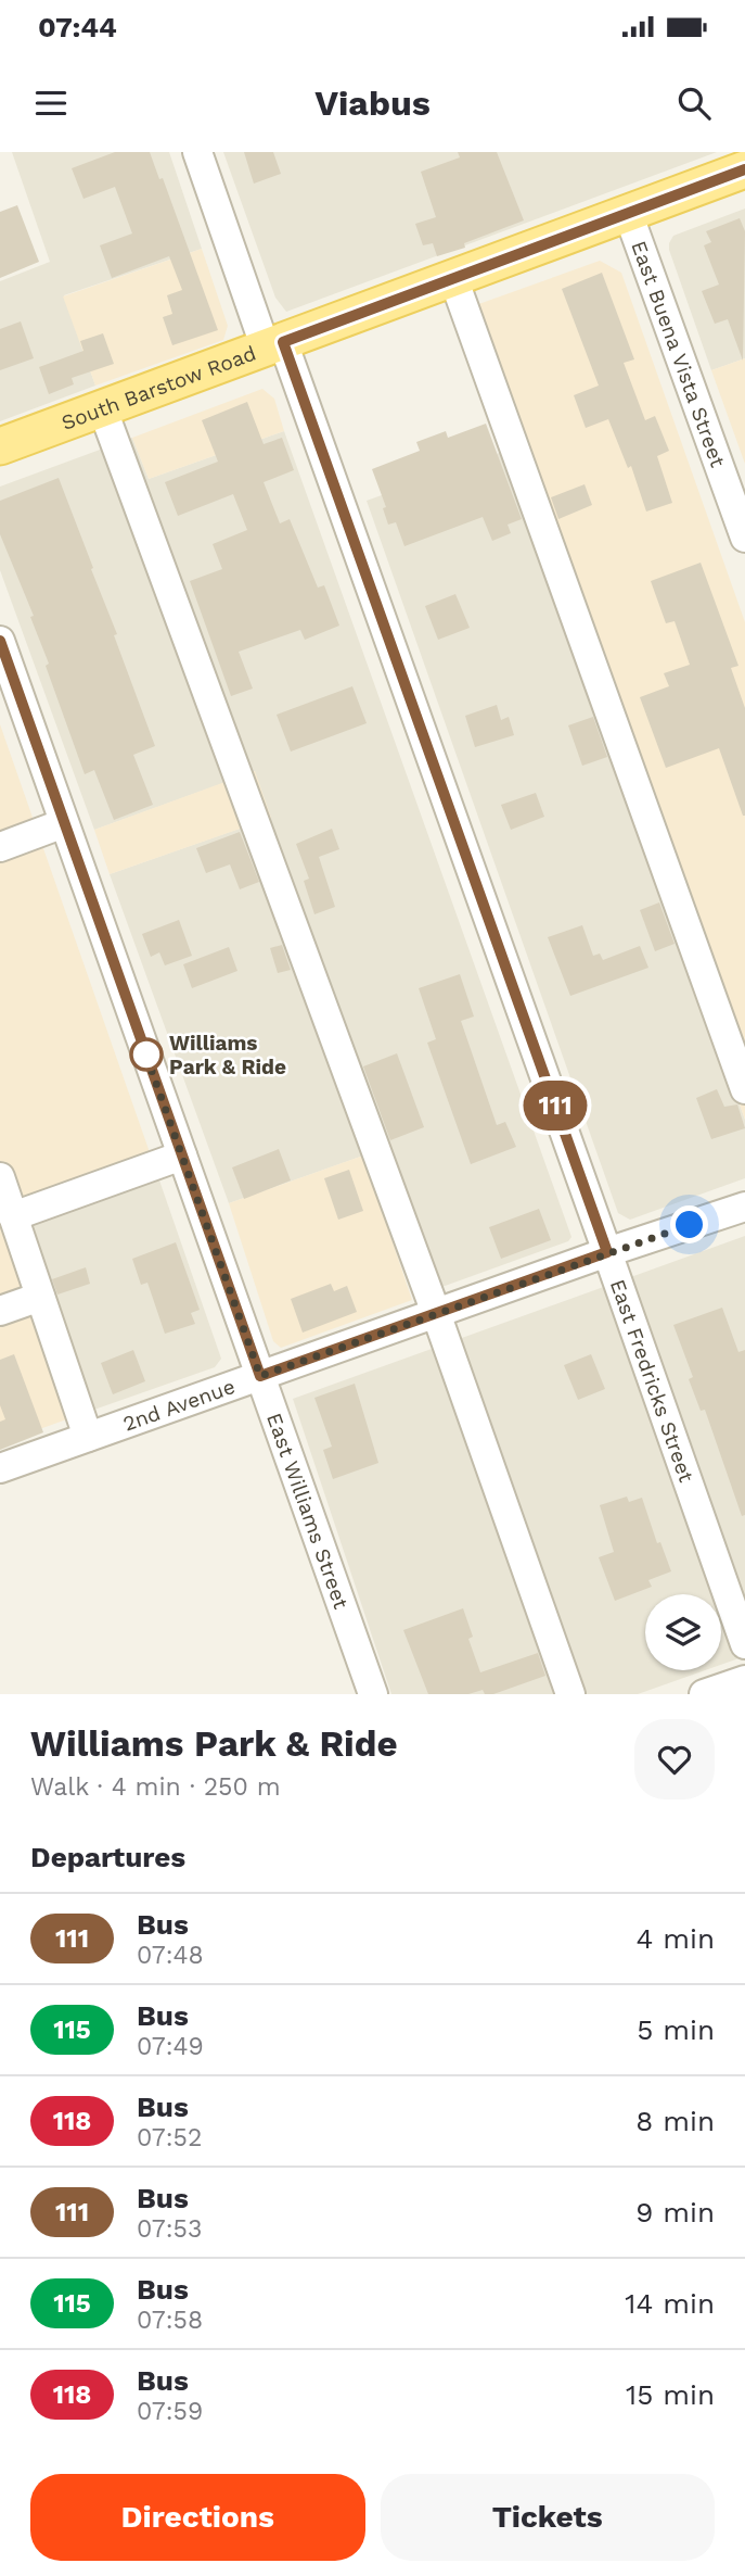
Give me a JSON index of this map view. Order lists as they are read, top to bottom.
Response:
{
  "streets": {
    "main road": ["South Barstow Road"],
    "street": [
      "East Buena Vista Street",
      "East Fredricks Street",
      "2nd Avenue",
      "East Williams Street"
    ]
  },
  "crossings": [
    ["East Buena Vista Street", "South Barstow Road"],
    ["South Barstow Road", "East Fredricks Street"],
    ["East Fredricks Street", "2nd Avenue"],
    ["2nd Avenue", "East Williams Street"]
  ],
  "places": ["Williams Park & Ride"],
  "lines": ["bus line 111"],
  "page": {
    "status": "07:44",
    "header": "Viabus",
    "on_map": "111",
    "heading": [
      ["Williams Park & Ride", "Walk · 4 min · 250 m"],
      "Departures"
    ],
    "list": [
      {
        "mark": "111",
        "name": "Bus",
        "note": "07:48",
        "value": "4 min"
      },
      {
        "mark": "115",
        "name": "Bus",
        "note": "07:49",
        "value": "5 min"
      },
      {
        "mark": "118",
        "name": "Bus",
        "note": "07:52",
        "value": "8 min"
      },
      {
        "mark": "111",
        "name": "Bus",
        "note": "07:53",
        "value": "9 min"
      },
      {
        "mark": "115",
        "name": "Bus",
        "note": "07:58",
        "value": "14 min"
      },
      {
        "mark": "118",
        "name": "Bus",
        "note": "07:59",
        "value": "15 min"
      }
    ],
    "buttons": ["Directions", "Tickets"]
  }
}
